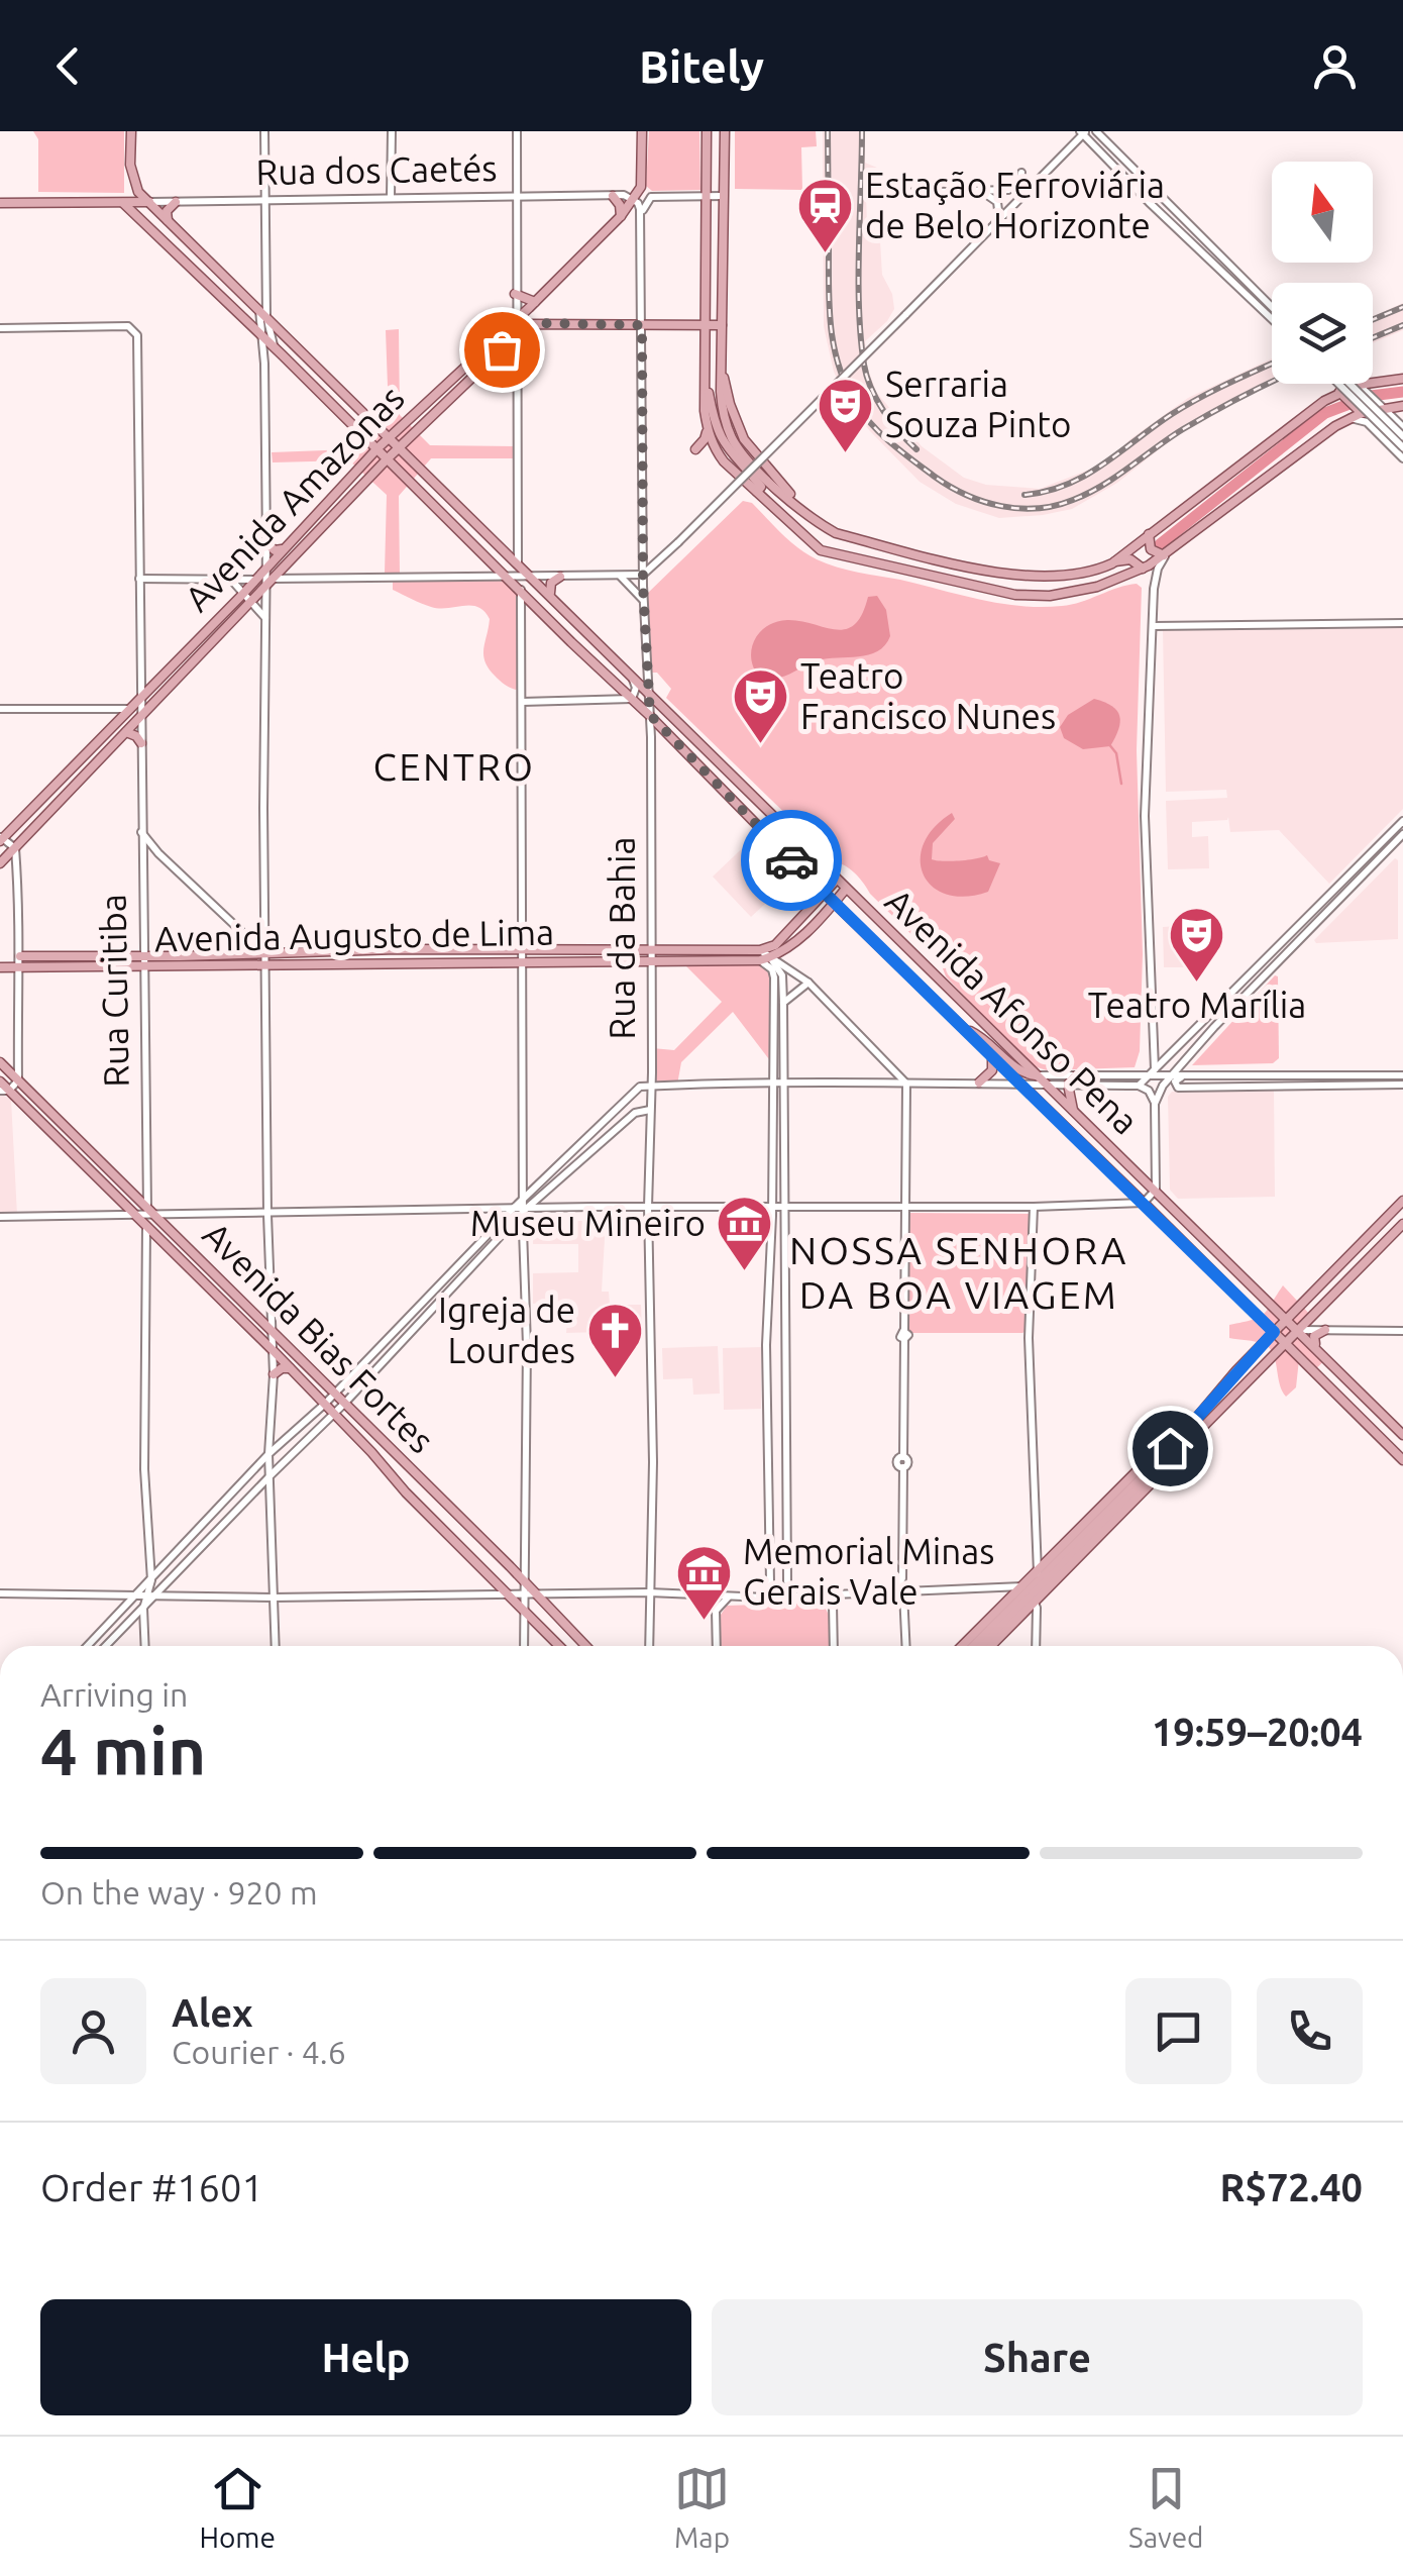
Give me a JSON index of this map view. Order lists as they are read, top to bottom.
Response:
{
  "streets": {
    "main road": [
      "Rua dos Caetés",
      "Avenida Amazonas",
      "Avenida Augusto de Lima",
      "Avenida Afonso Pena",
      "Avenida Bias Fortes"
    ],
    "street": ["Rua da Bahia", "Rua Curitiba"]
  },
  "crossings": [
    ["Rua dos Caetés", "Avenida Amazonas"],
    ["Rua dos Caetés", "Avenida Afonso Pena"],
    ["Avenida Amazonas", "Rua Curitiba"],
    ["Avenida Amazonas", "Avenida Afonso Pena"],
    ["Avenida Augusto de Lima", "Rua da Bahia"],
    ["Avenida Augusto de Lima", "Rua Curitiba"],
    ["Rua da Bahia", "Avenida Afonso Pena"],
    ["Rua Curitiba", "Avenida Bias Fortes"]
  ],
  "districts": ["CENTRO", "NOSSA SENHORA DA BOA VIAGEM"],
  "places": {
    "station": ["Estação Ferroviária de Belo Horizonte"],
    "theatre": ["Serraria Souza Pinto", "Teatro Francisco Nunes", "Teatro Marília"],
    "museum": ["Museu Mineiro", "Memorial Minas Gerais Vale"],
    "church": ["Igreja de Lourdes"]
  },
  "north": "top",
  "page": {
    "header": "Bitely",
    "heading": ["4 min", "Arriving in", "19:59–20:04"],
    "panel": [
      "Alex",
      "Courier · 4.6",
      "Order #1601",
      "R$72.40"
    ],
    "bar": "On the way · 920 m",
    "buttons": ["Help", "Share"],
    "tabs": ["Home", "Map", "Saved"]
  }
}
